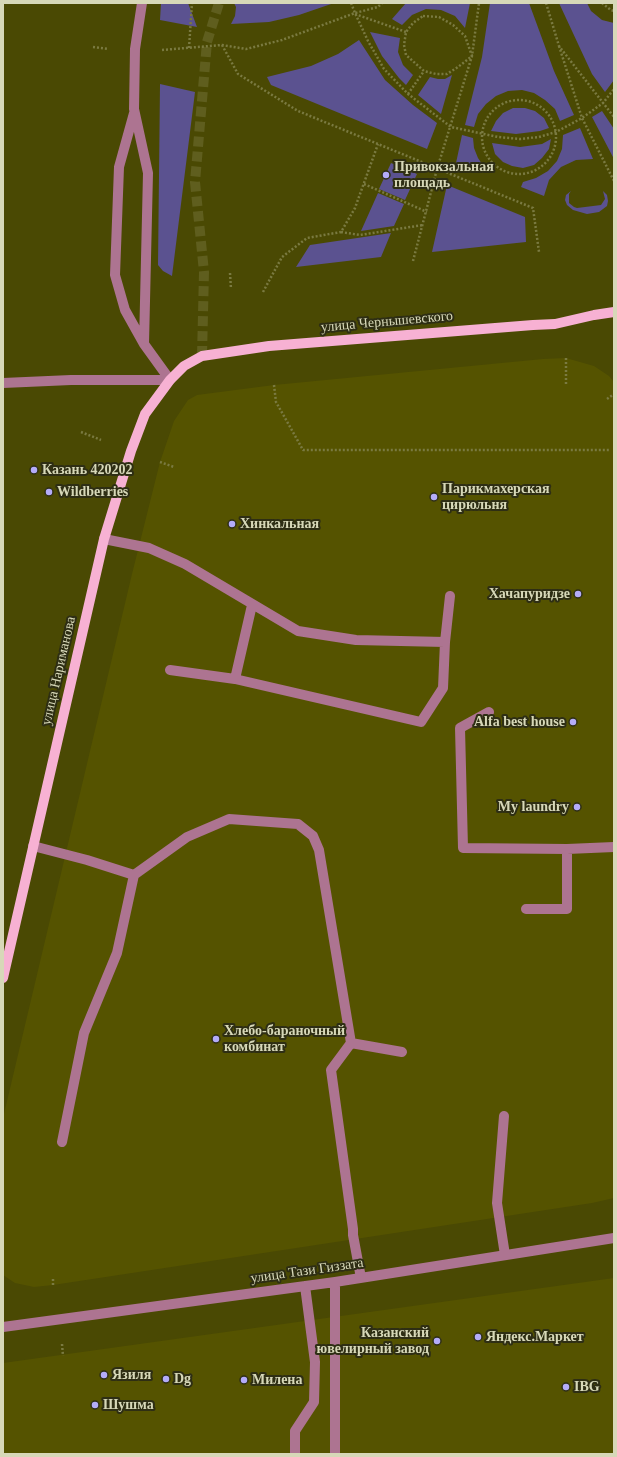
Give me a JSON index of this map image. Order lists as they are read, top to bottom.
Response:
{
  "streets": {
    "main road": ["улица Чернышевского", "улица Нариманова"],
    "street": ["улица Тази Гиззата"]
  },
  "crossings": [
    ["улица Чернышевского", "улица Нариманова"]
  ],
  "places": [
    "Привокзальная площадь",
    "Казань 420202",
    "Wildberries",
    "Парикмахерская цирюльня",
    "Хинкальная",
    "Хачапуридзе",
    "Alfa best house",
    "My laundry",
    "Хлебо-бараночный комбинат",
    "Яндекс.Маркет",
    "Казанский ювелирный завод",
    "Язиля",
    "Dg",
    "Милена",
    "IBG",
    "Шушма"
  ]
}
